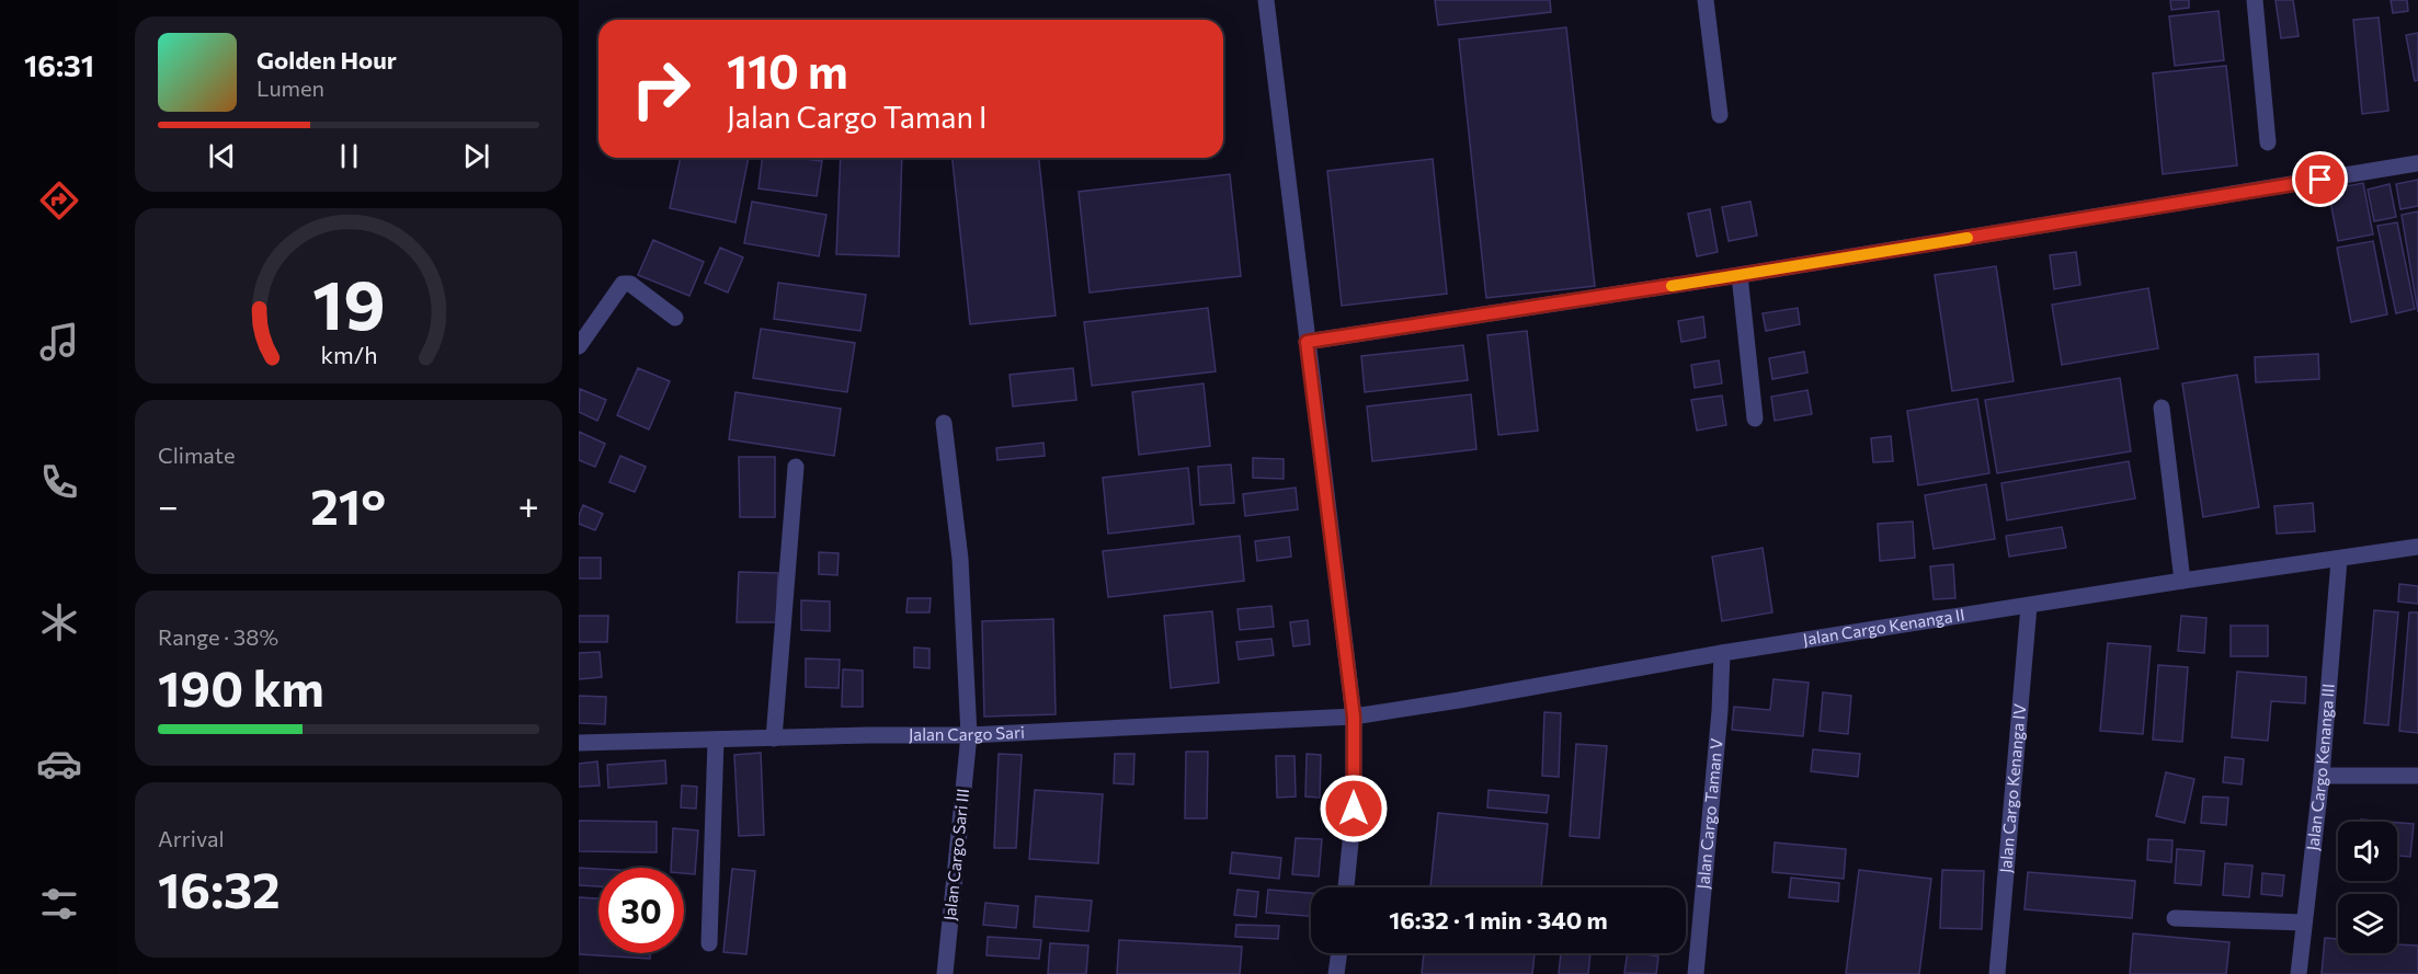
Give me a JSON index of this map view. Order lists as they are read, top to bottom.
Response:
{
  "streets": {
    "street": [
      "Jalan Cargo Kenanga II",
      "Jalan Cargo Sari",
      "Jalan Cargo Kenanga III",
      "Jalan Cargo Kenanga IV",
      "Jalan Cargo Taman V",
      "Jalan Cargo Sari III"
    ]
  },
  "crossings": [
    ["Jalan Cargo Kenanga II", "Jalan Cargo Sari"],
    ["Jalan Cargo Kenanga II", "Jalan Cargo Kenanga III"],
    ["Jalan Cargo Kenanga II", "Jalan Cargo Kenanga IV"],
    ["Jalan Cargo Kenanga II", "Jalan Cargo Taman V"],
    ["Jalan Cargo Sari", "Jalan Cargo Sari III"]
  ],
  "page": {
    "tabs": "16:31",
    "turn": ["110 m", "Jalan Cargo Taman I"],
    "song": ["Golden Hour", "Lumen"],
    "tile": [
      "Climate",
      ["Range · 38%", "190 km"],
      ["Arrival", "16:32"]
    ],
    "heat": ["−", "21°", "+"],
    "limit": "30",
    "trip": "16:32 · 1 min · 340 m",
    "gauge": ["19", "km/h"]
  }
}
